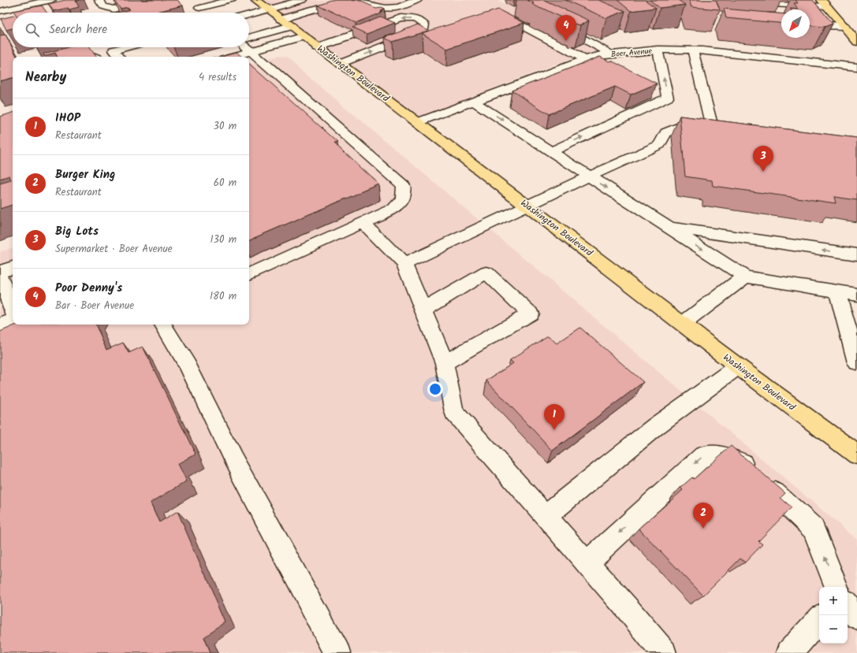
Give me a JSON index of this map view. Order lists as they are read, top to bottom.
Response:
{
  "streets": {
    "main road": ["Washington Boulevard"],
    "street": ["Boer Avenue"]
  },
  "crossings": [
    ["Boer Avenue", "Washington Boulevard"]
  ],
  "north": "bottom left",
  "page": {
    "search": "Search here",
    "pins": [
      "4",
      "3",
      "1",
      "2"
    ],
    "heading": ["Nearby", "4 results"],
    "list": [
      {
        "mark": "1",
        "name": "IHOP",
        "note": "Restaurant",
        "value": "30 m"
      },
      {
        "mark": "2",
        "name": "Burger King",
        "note": "Restaurant",
        "value": "60 m"
      },
      {
        "mark": "3",
        "name": "Big Lots",
        "note": "Supermarket · Boer Avenue",
        "value": "130 m"
      },
      {
        "mark": "4",
        "name": "Poor Denny's",
        "note": "Bar · Boer Avenue",
        "value": "180 m"
      }
    ],
    "map_buttons": ["+", "−"]
  }
}
